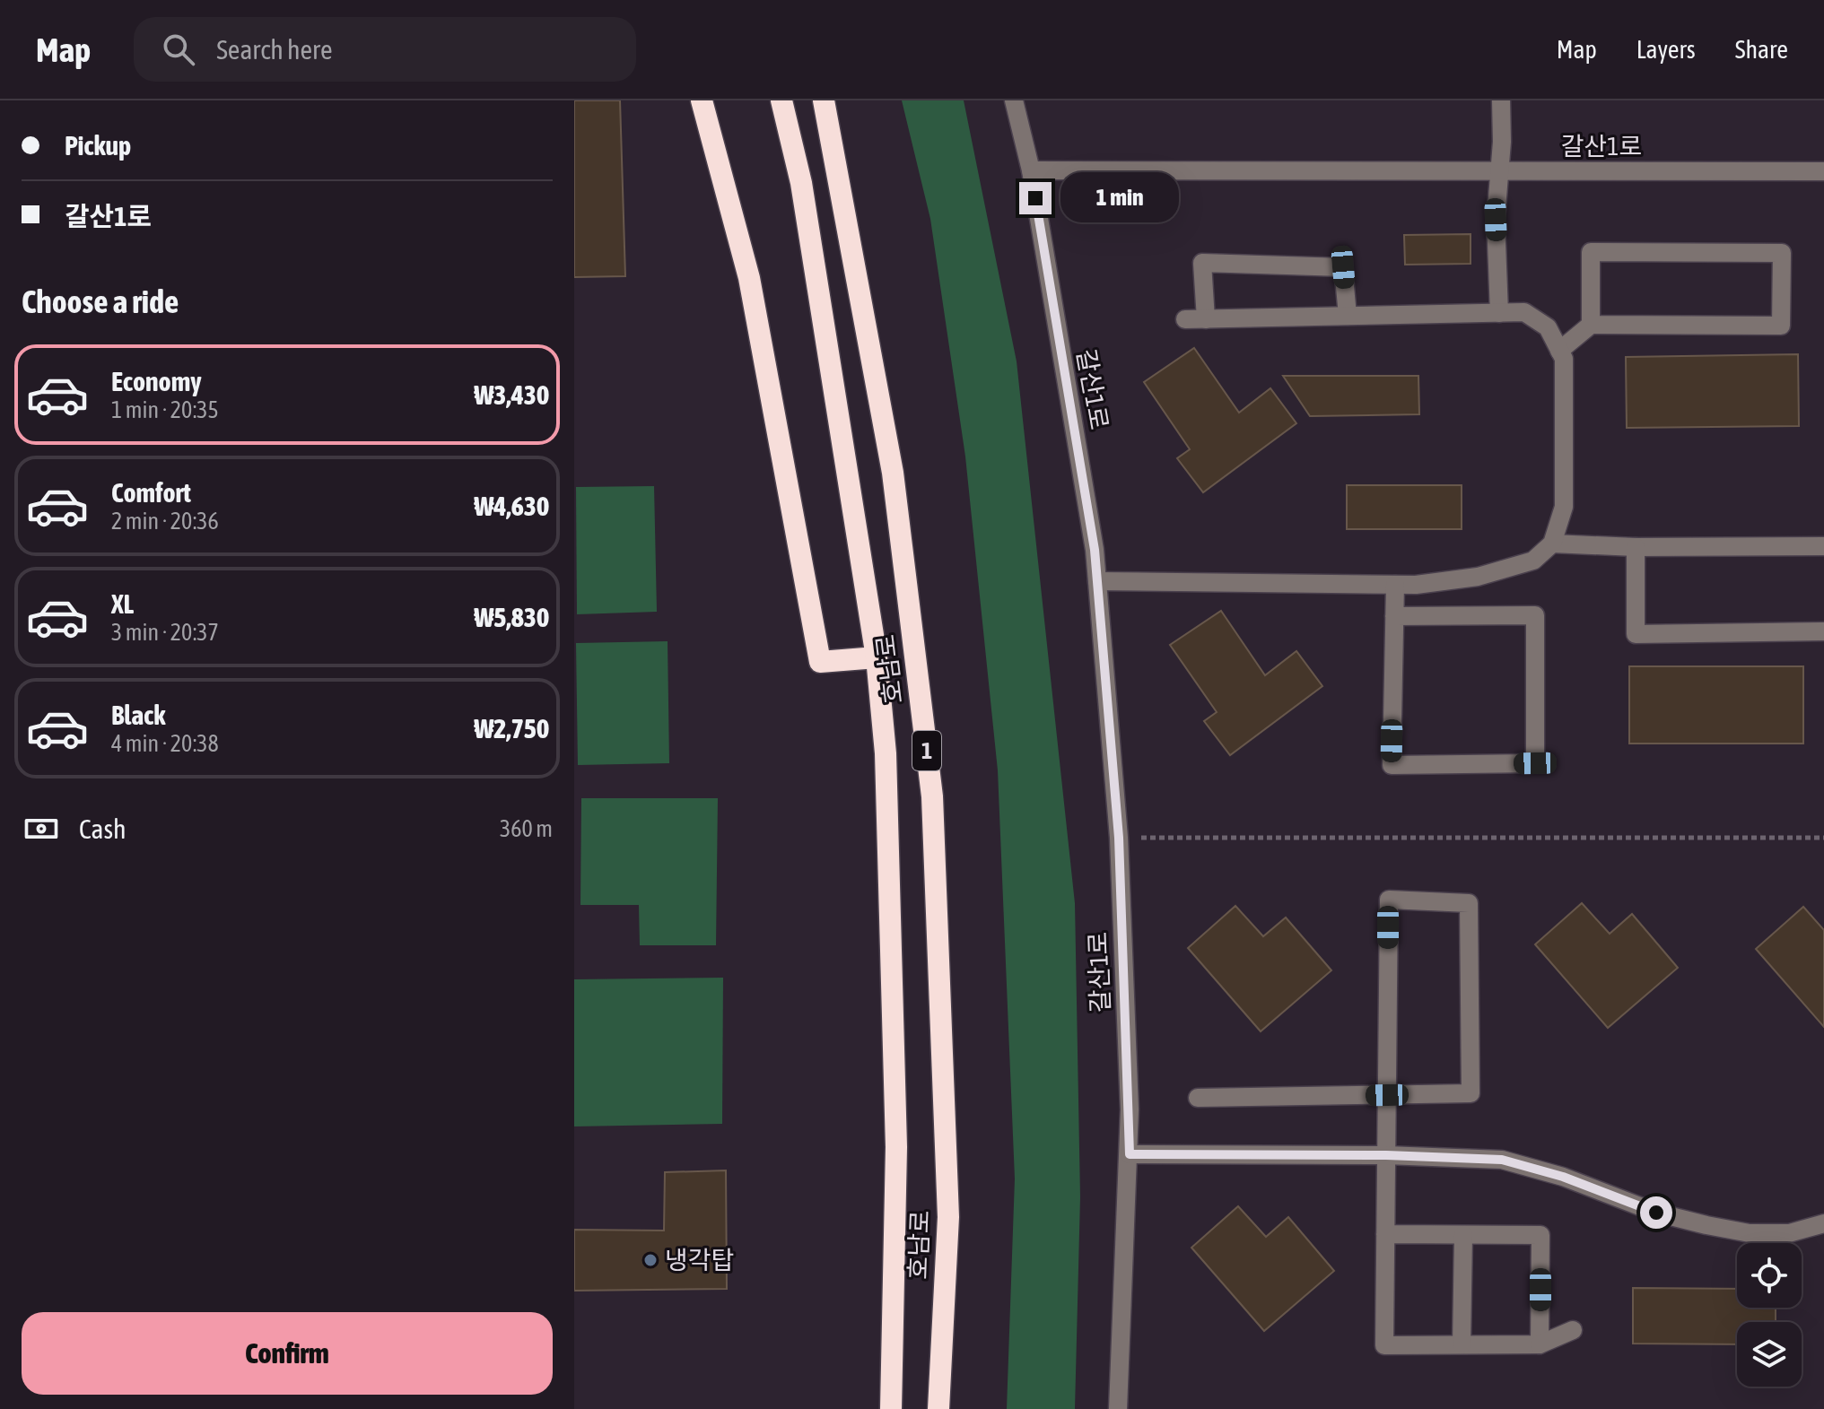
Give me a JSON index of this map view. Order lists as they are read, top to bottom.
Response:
{
  "streets": {
    "highway": ["호남로", "1"],
    "street": ["갈산1로"]
  },
  "places": ["냉각탑"],
  "page": {
    "header": "Map",
    "search": "Search here",
    "nav": ["Map", "Layers", "Share"],
    "banner": ["Pickup", "갈산1로"],
    "bubble": "1 min",
    "heading": "Choose a ride",
    "list": [
      {
        "name": "Economy",
        "note": "1 min · 20:35",
        "value": "₩3,430"
      },
      {
        "name": "Comfort",
        "note": "2 min · 20:36",
        "value": "₩4,630"
      },
      {
        "name": "XL",
        "note": "3 min · 20:37",
        "value": "₩5,830"
      },
      {
        "name": "Black",
        "note": "4 min · 20:38",
        "value": "₩2,750"
      }
    ],
    "pay": ["Cash", "360 m"],
    "buttons": "Confirm"
  }
}
